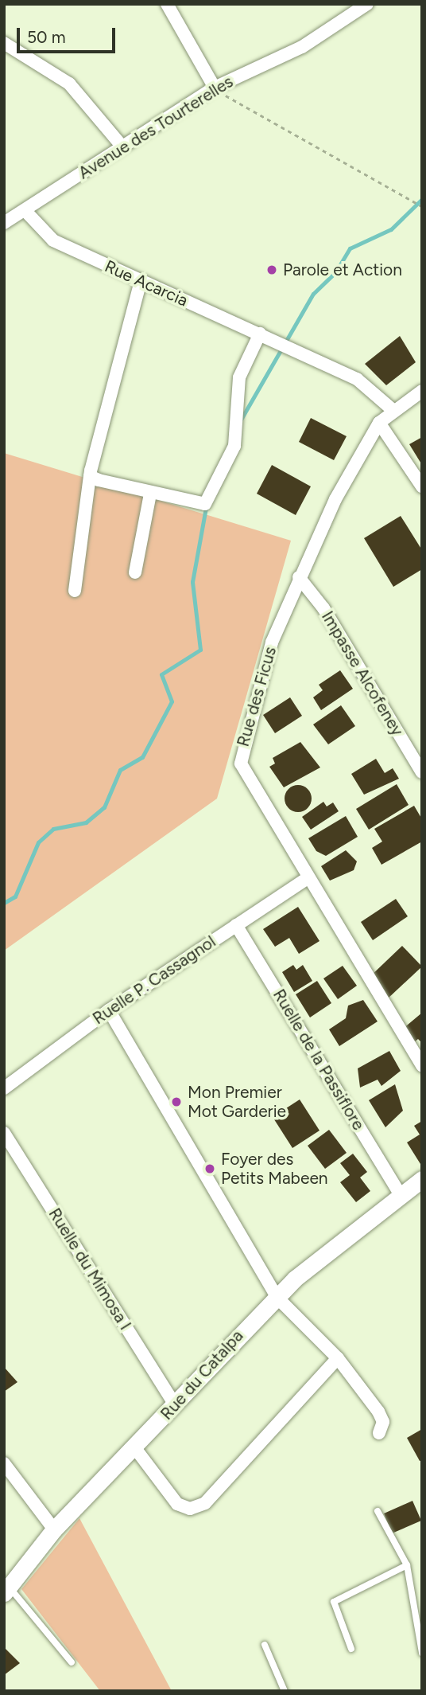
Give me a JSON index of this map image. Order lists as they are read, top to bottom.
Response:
{
  "streets": {
    "street": [
      "Avenue des Tourterelles",
      "Rue Acarcia",
      "Impasse Alcofeney",
      "Rue des Ficus",
      "Ruelle P. Cassagnol",
      "Ruelle de la Passiflore",
      "Ruelle du Mimosa I",
      "Rue du Catalpa"
    ]
  },
  "crossings": [
    ["Avenue des Tourterelles", "Rue Acarcia"],
    ["Rue Acarcia", "Rue des Ficus"],
    ["Impasse Alcofeney", "Rue des Ficus"],
    ["Rue des Ficus", "Ruelle P. Cassagnol"],
    ["Ruelle P. Cassagnol", "Ruelle de la Passiflore"],
    ["Ruelle de la Passiflore", "Rue du Catalpa"],
    ["Ruelle du Mimosa I", "Rue du Catalpa"]
  ],
  "places": ["Parole et Action", "Mon Premier Mot Garderie", "Foyer des Petits Mabeen"],
  "scale_bar": "50 m"
}
